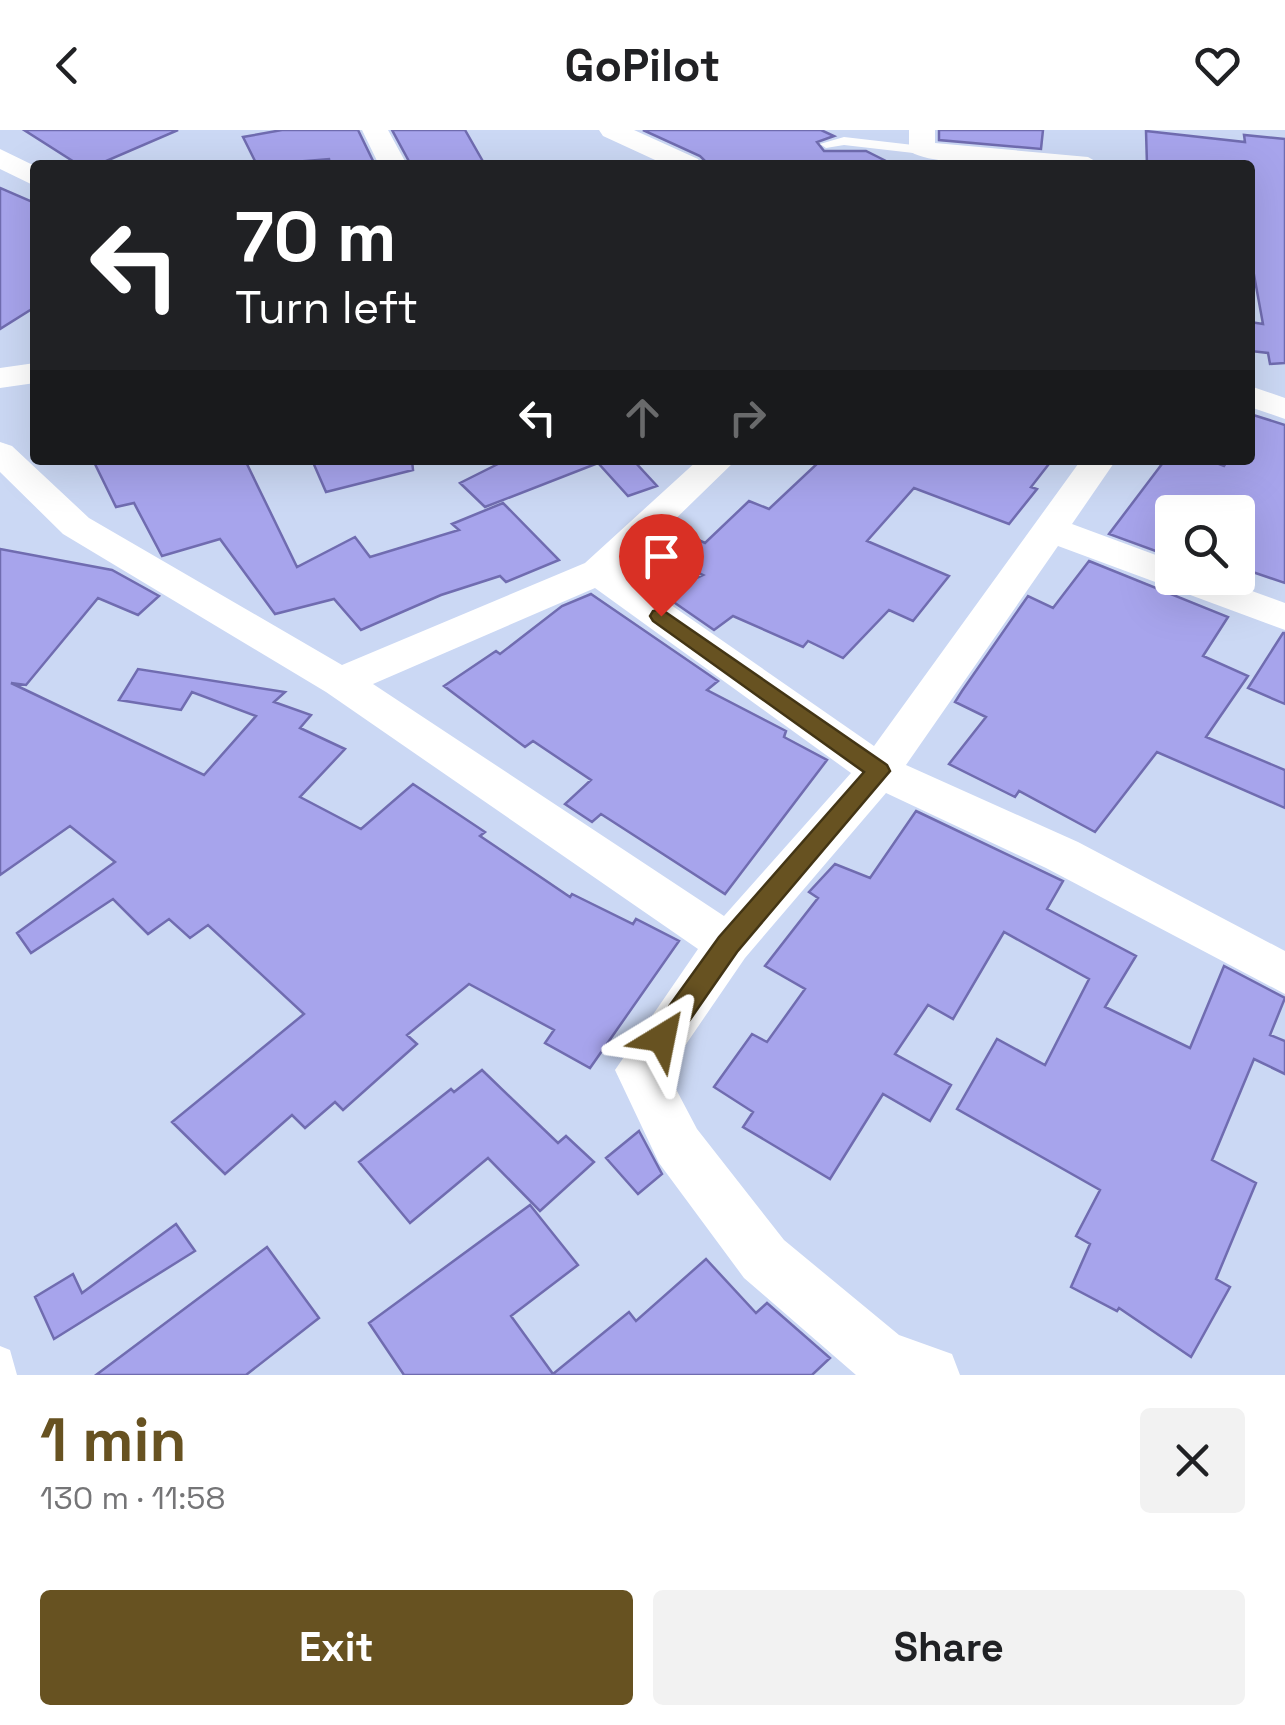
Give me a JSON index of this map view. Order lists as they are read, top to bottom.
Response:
{
  "page": {
    "header": "GoPilot",
    "turn": ["70 m", "Turn left"],
    "heading": ["1 min", "130 m · 11:58"],
    "buttons": ["Exit", "Share"]
  }
}
